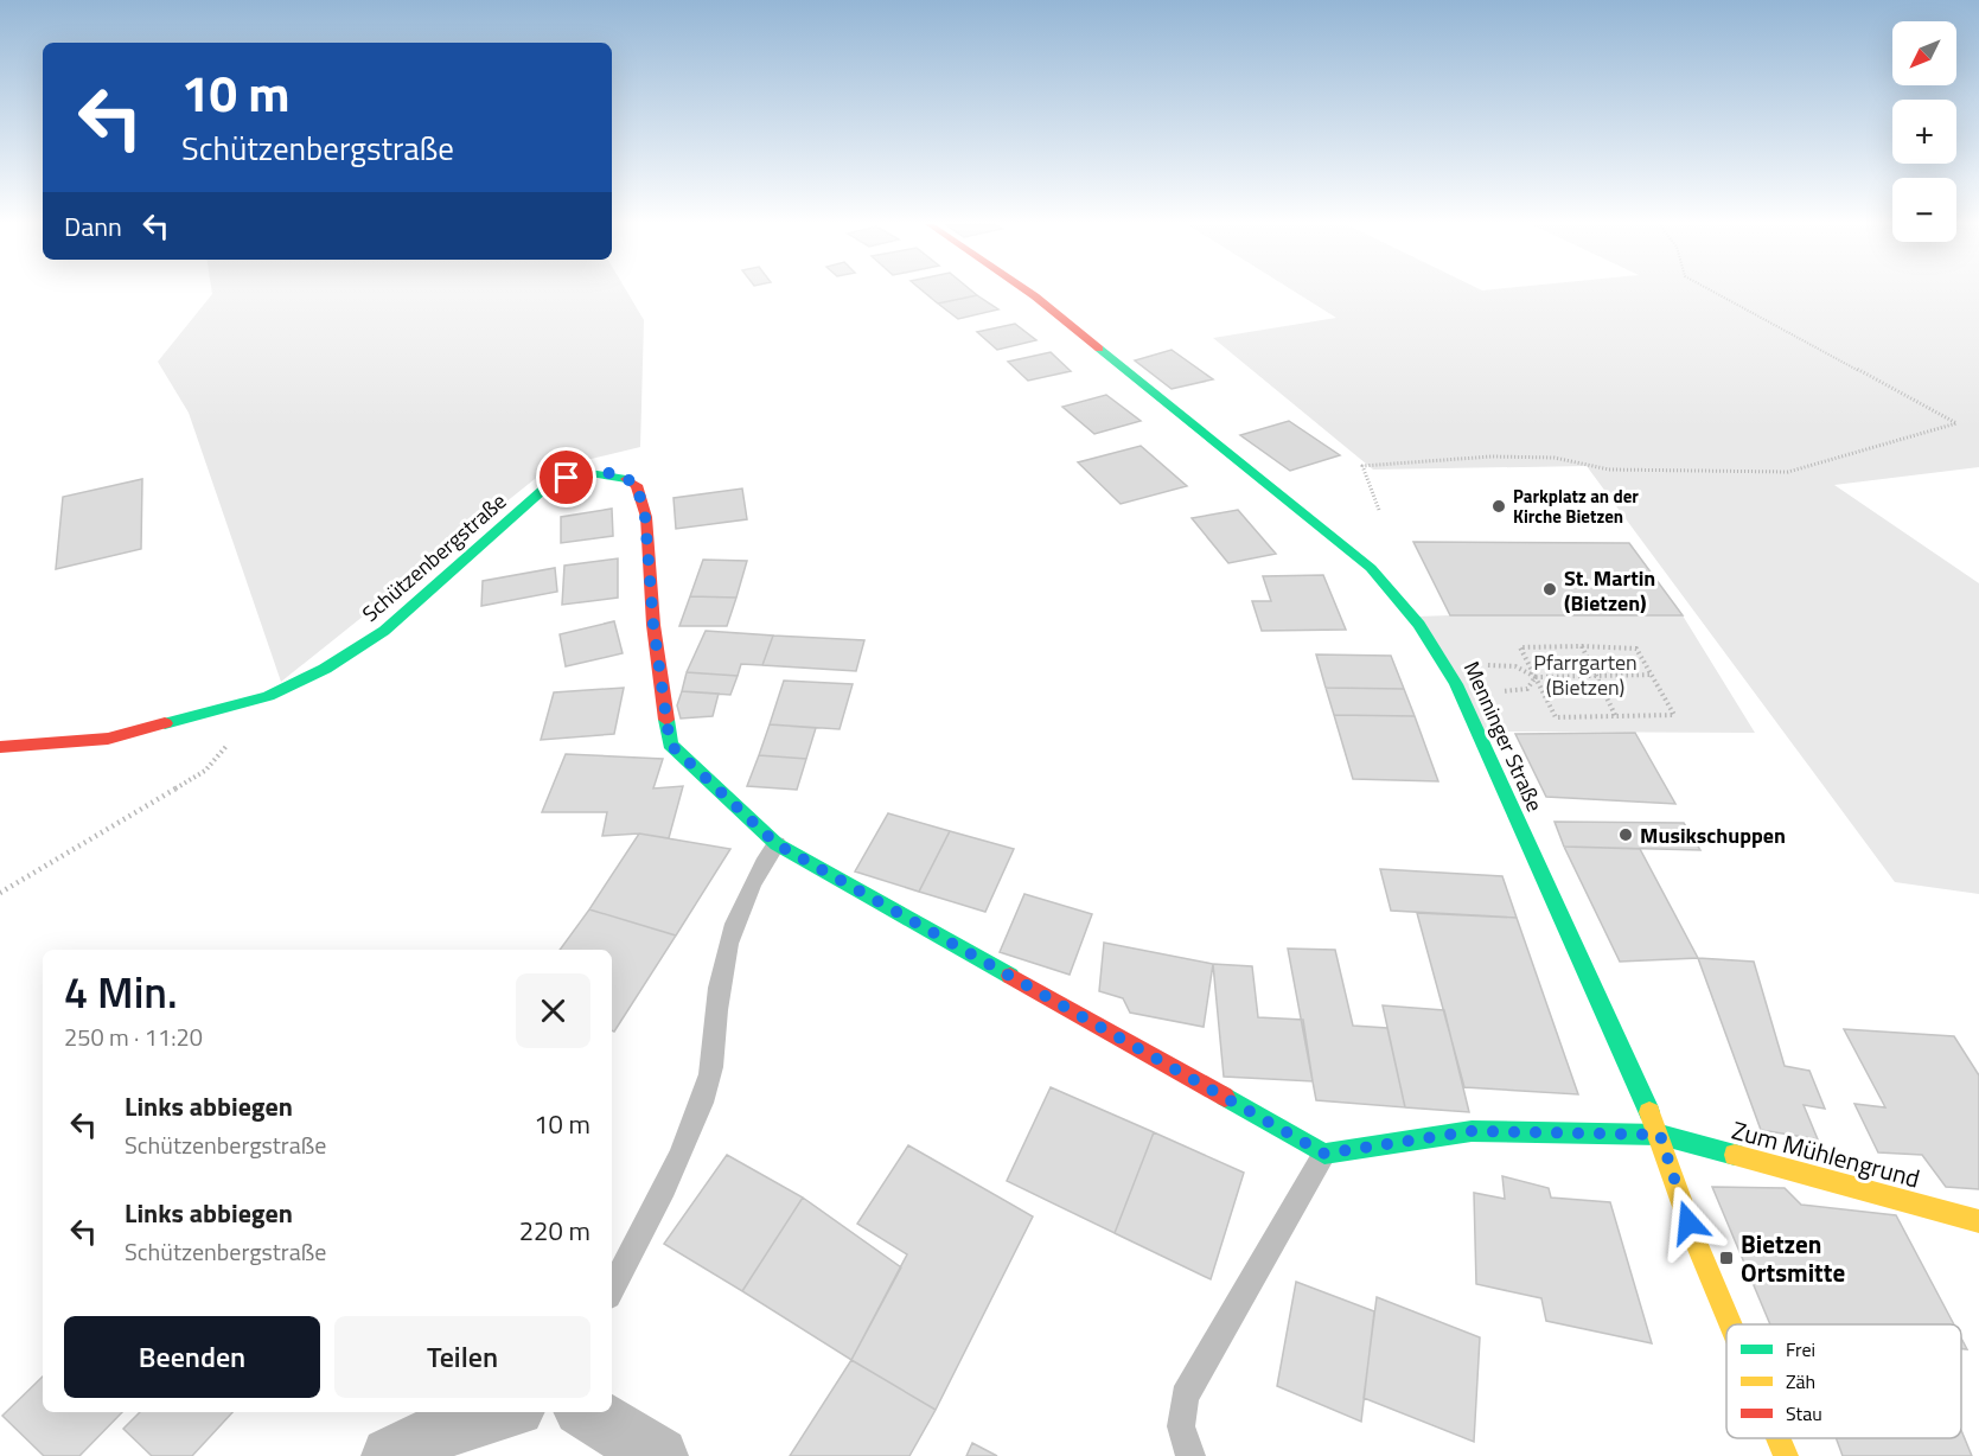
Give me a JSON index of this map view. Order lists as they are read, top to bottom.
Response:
{
  "streets": {
    "street": ["Schützenbergstraße", "Menninger Straße", "Zum Mühlengrund"]
  },
  "crossings": [
    ["Menninger Straße", "Zum Mühlengrund"]
  ],
  "parks": ["Pfarrgarten (Bietzen)"],
  "places": {
    "other": ["Parkplatz an der Kirche Bietzen", "St. Martin (Bietzen)", "Musikschuppen"],
    "transit": ["Bietzen Ortsmitte"]
  },
  "legend": ["Frei", "Zäh", "Stau"],
  "north": "bottom left",
  "page": {
    "map_buttons": ["+", "−"],
    "turn": ["10 m", "Schützenbergstraße"],
    "then": "Dann",
    "heading": ["4 Min.", "250 m · 11:20"],
    "list": [
      {
        "name": "Links abbiegen",
        "note": "Schützenbergstraße",
        "value": "10 m"
      },
      {
        "name": "Links abbiegen",
        "note": "Schützenbergstraße",
        "value": "220 m"
      }
    ],
    "buttons": ["Beenden", "Teilen"]
  }
}
